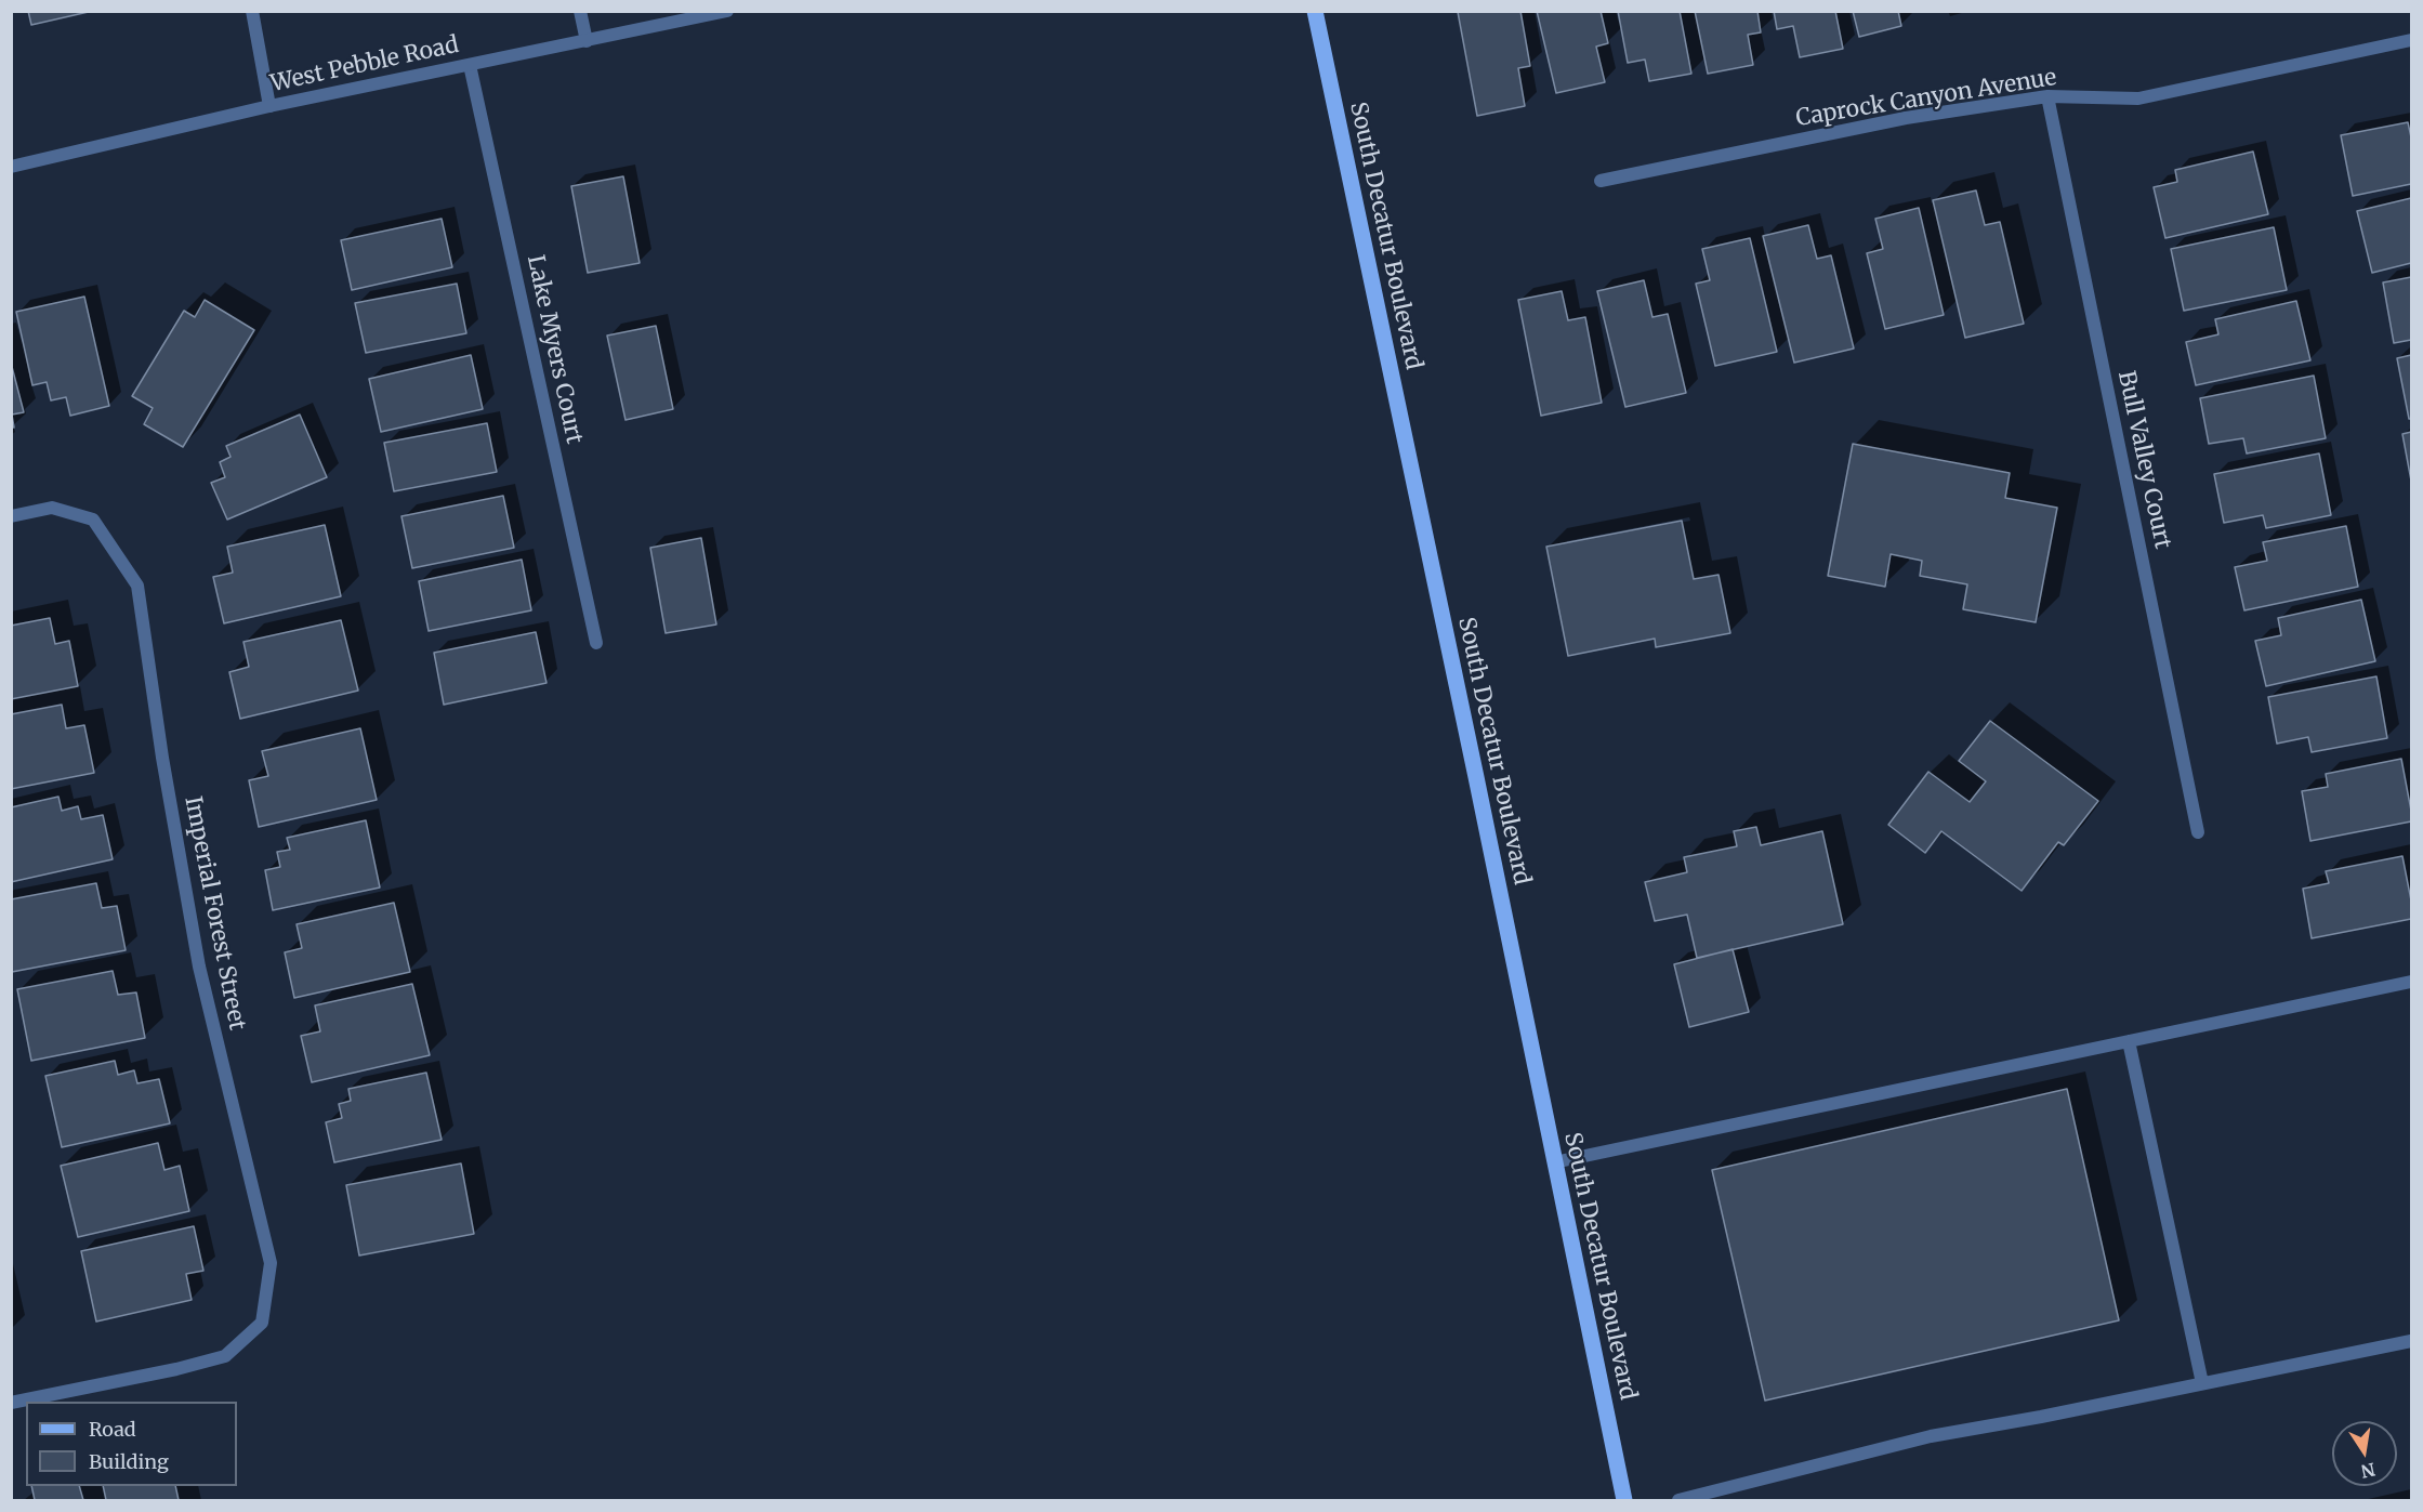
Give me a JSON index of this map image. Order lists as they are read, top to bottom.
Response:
{
  "streets": {
    "main road": ["South Decatur Boulevard"],
    "street": [
      "West Pebble Road",
      "Caprock Canyon Avenue",
      "Lake Myers Court",
      "Bull Valley Court",
      "Imperial Forest Street"
    ]
  },
  "crossings": [
    ["West Pebble Road", "Lake Myers Court"],
    ["Caprock Canyon Avenue", "Bull Valley Court"]
  ],
  "legend": ["Road", "Building"],
  "north": "bottom"
}
